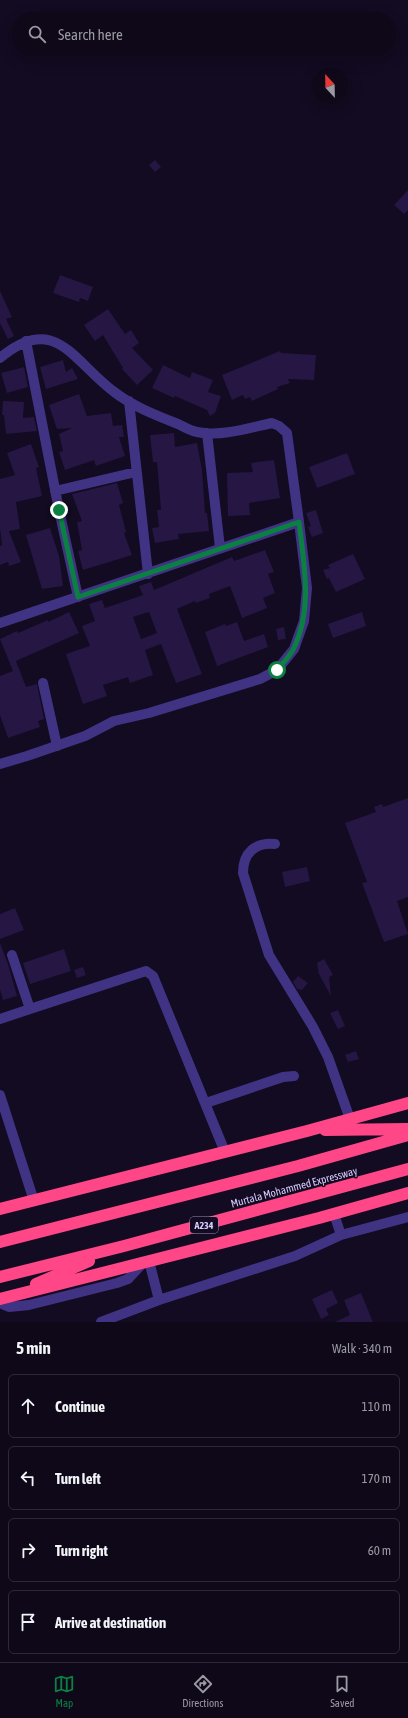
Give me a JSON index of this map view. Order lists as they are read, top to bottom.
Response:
{
  "streets": {
    "highway": ["Murtala Mohammed Expressway", "A234"]
  },
  "north": "top",
  "page": {
    "search": "Search here",
    "heading": ["5 min", "Walk · 340 m"],
    "list": [
      ["Continue", "110 m"],
      ["Turn left", "170 m"],
      ["Turn right", "60 m"],
      "Arrive at destination"
    ],
    "nav": ["Map", "Directions", "Saved"]
  }
}
